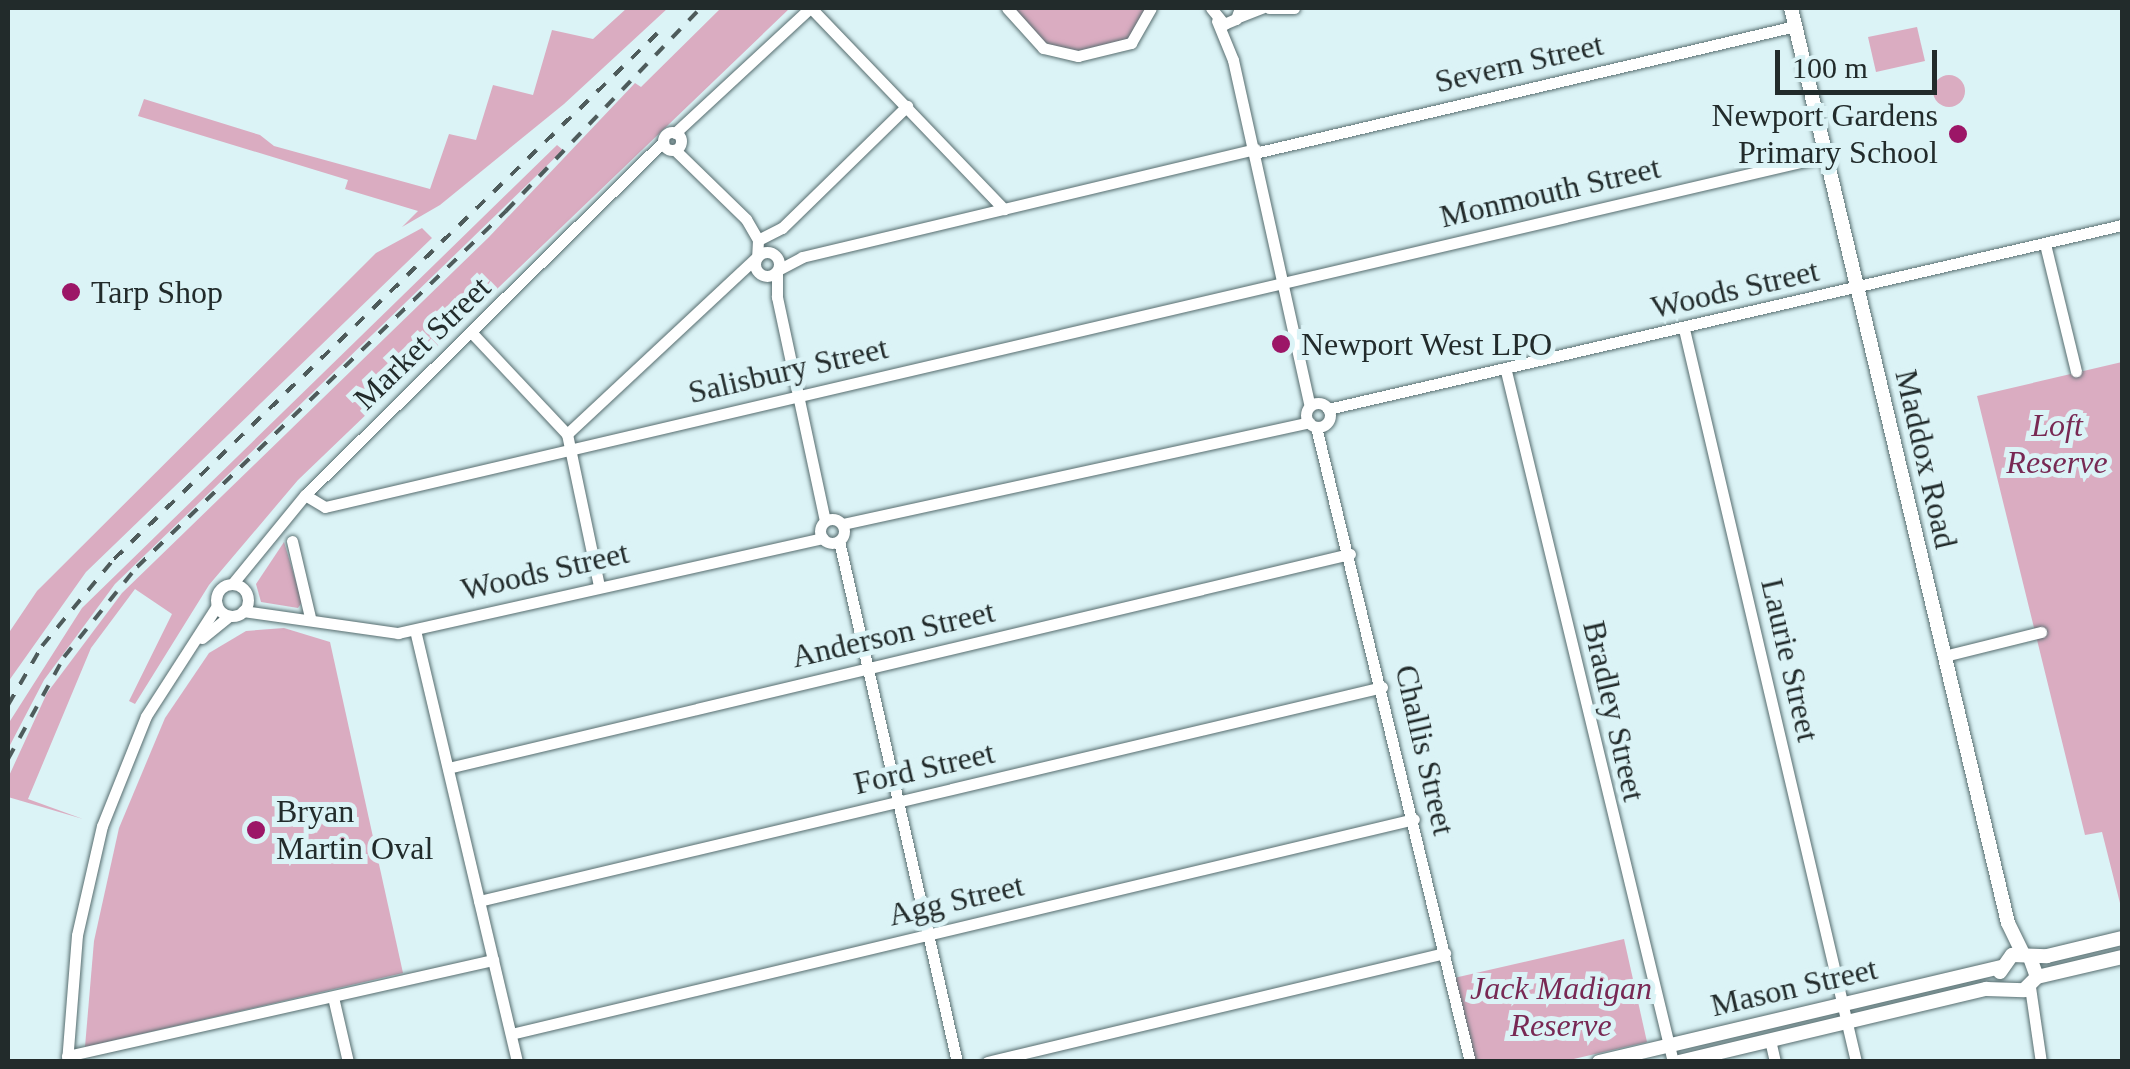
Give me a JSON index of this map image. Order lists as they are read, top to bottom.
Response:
{
  "streets": {
    "street": [
      "Severn Street",
      "Monmouth Street",
      "Woods Street",
      "Market Street",
      "Salisbury Street",
      "Maddox Road",
      "Anderson Street",
      "Laurie Street",
      "Bradley Street",
      "Challis Street",
      "Ford Street",
      "Agg Street",
      "Mason Street"
    ]
  },
  "crossings": [
    ["Severn Street", "Maddox Road"],
    ["Severn Street", "Challis Street"],
    ["Monmouth Street", "Salisbury Street"],
    ["Monmouth Street", "Maddox Road"],
    ["Monmouth Street", "Challis Street"],
    ["Woods Street", "Market Street"],
    ["Woods Street", "Maddox Road"],
    ["Woods Street", "Laurie Street"],
    ["Woods Street", "Bradley Street"],
    ["Woods Street", "Challis Street"],
    ["Market Street", "Salisbury Street"],
    ["Salisbury Street", "Challis Street"],
    ["Maddox Road", "Mason Street"],
    ["Anderson Street", "Challis Street"],
    ["Laurie Street", "Mason Street"],
    ["Bradley Street", "Mason Street"],
    ["Challis Street", "Ford Street"],
    ["Challis Street", "Agg Street"]
  ],
  "parks": ["Loft Reserve", "Jack Madigan Reserve"],
  "places": [
    "Newport Gardens Primary School",
    "Tarp Shop",
    "Newport West LPO",
    "Bryan Martin Oval"
  ],
  "scale_bar": "100 m"
}
